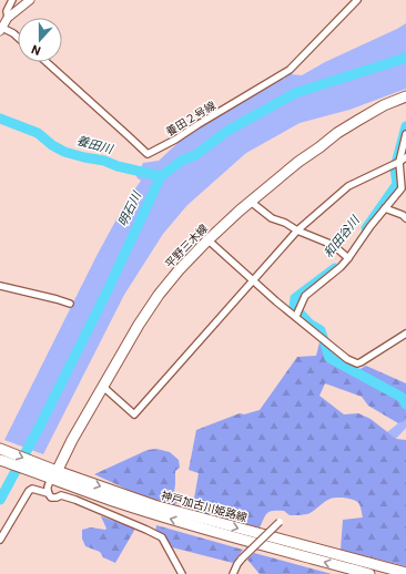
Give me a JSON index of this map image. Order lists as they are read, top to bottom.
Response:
{
  "streets": {
    "main road": ["平野三木線", "神戸加古川姫路線"],
    "street": ["養田２号線"]
  },
  "crossings": [
    ["平野三木線", "神戸加古川姫路線"]
  ],
  "water": ["養田川", "明石川", "和田谷川"],
  "north": "bottom"
}
